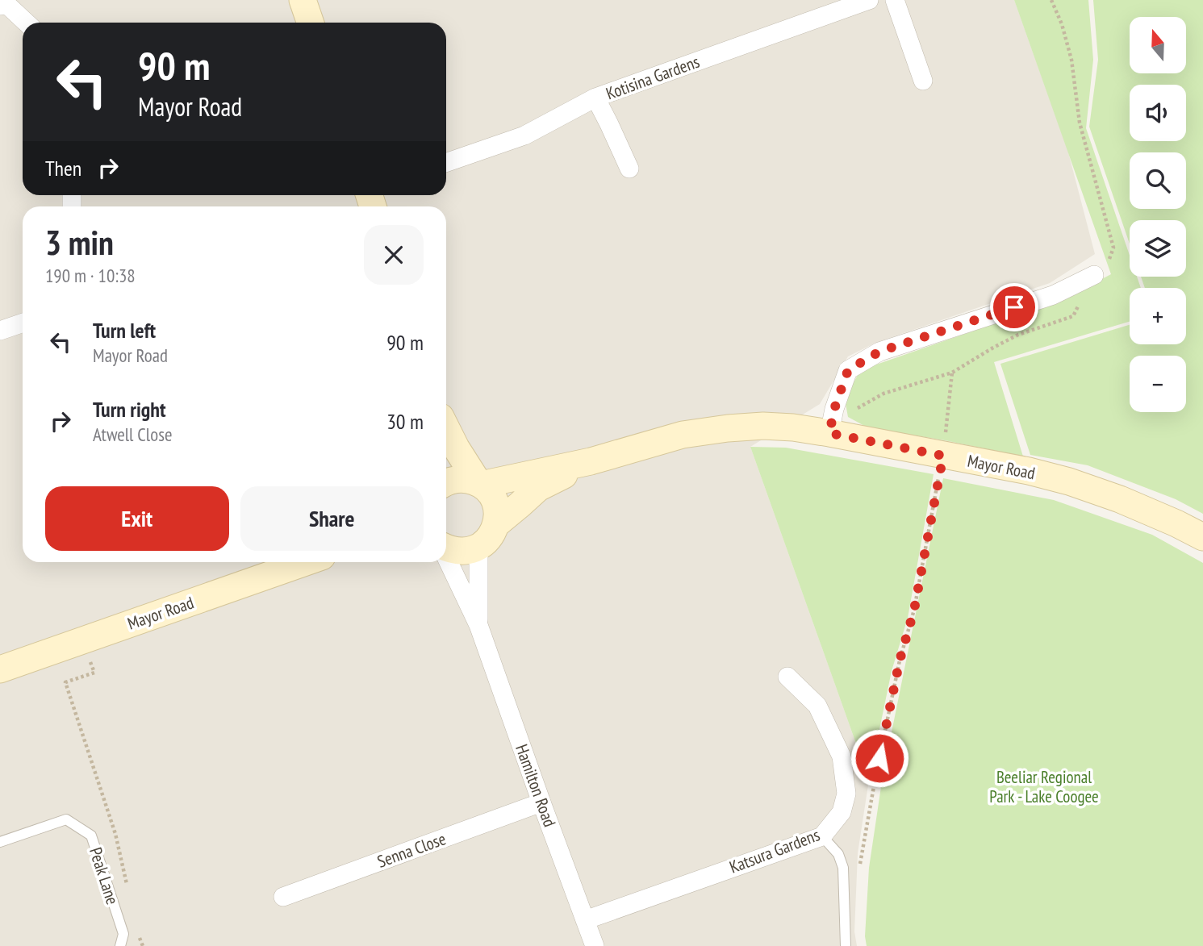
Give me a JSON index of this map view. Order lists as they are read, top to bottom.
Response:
{
  "streets": {
    "main road": ["Mayor Road"],
    "street": [
      "Kotisina Gardens",
      "Hamilton Road",
      "Senna Close",
      "Katsura Gardens"
    ],
    "lane": ["Peak Lane"]
  },
  "crossings": [
    ["Mayor Road", "Hamilton Road"],
    ["Hamilton Road", "Senna Close"],
    ["Hamilton Road", "Katsura Gardens"]
  ],
  "parks": ["Beeliar Regional Park - Lake Coogee"],
  "north": "top",
  "page": {
    "map_buttons": ["+", "−"],
    "turn": ["90 m", "Mayor Road"],
    "then": "Then",
    "heading": ["3 min", "190 m · 10:38"],
    "list": [
      {
        "name": "Turn left",
        "note": "Mayor Road",
        "value": "90 m"
      },
      {
        "name": "Turn right",
        "note": "Atwell Close",
        "value": "30 m"
      }
    ],
    "buttons": ["Exit", "Share"]
  }
}
